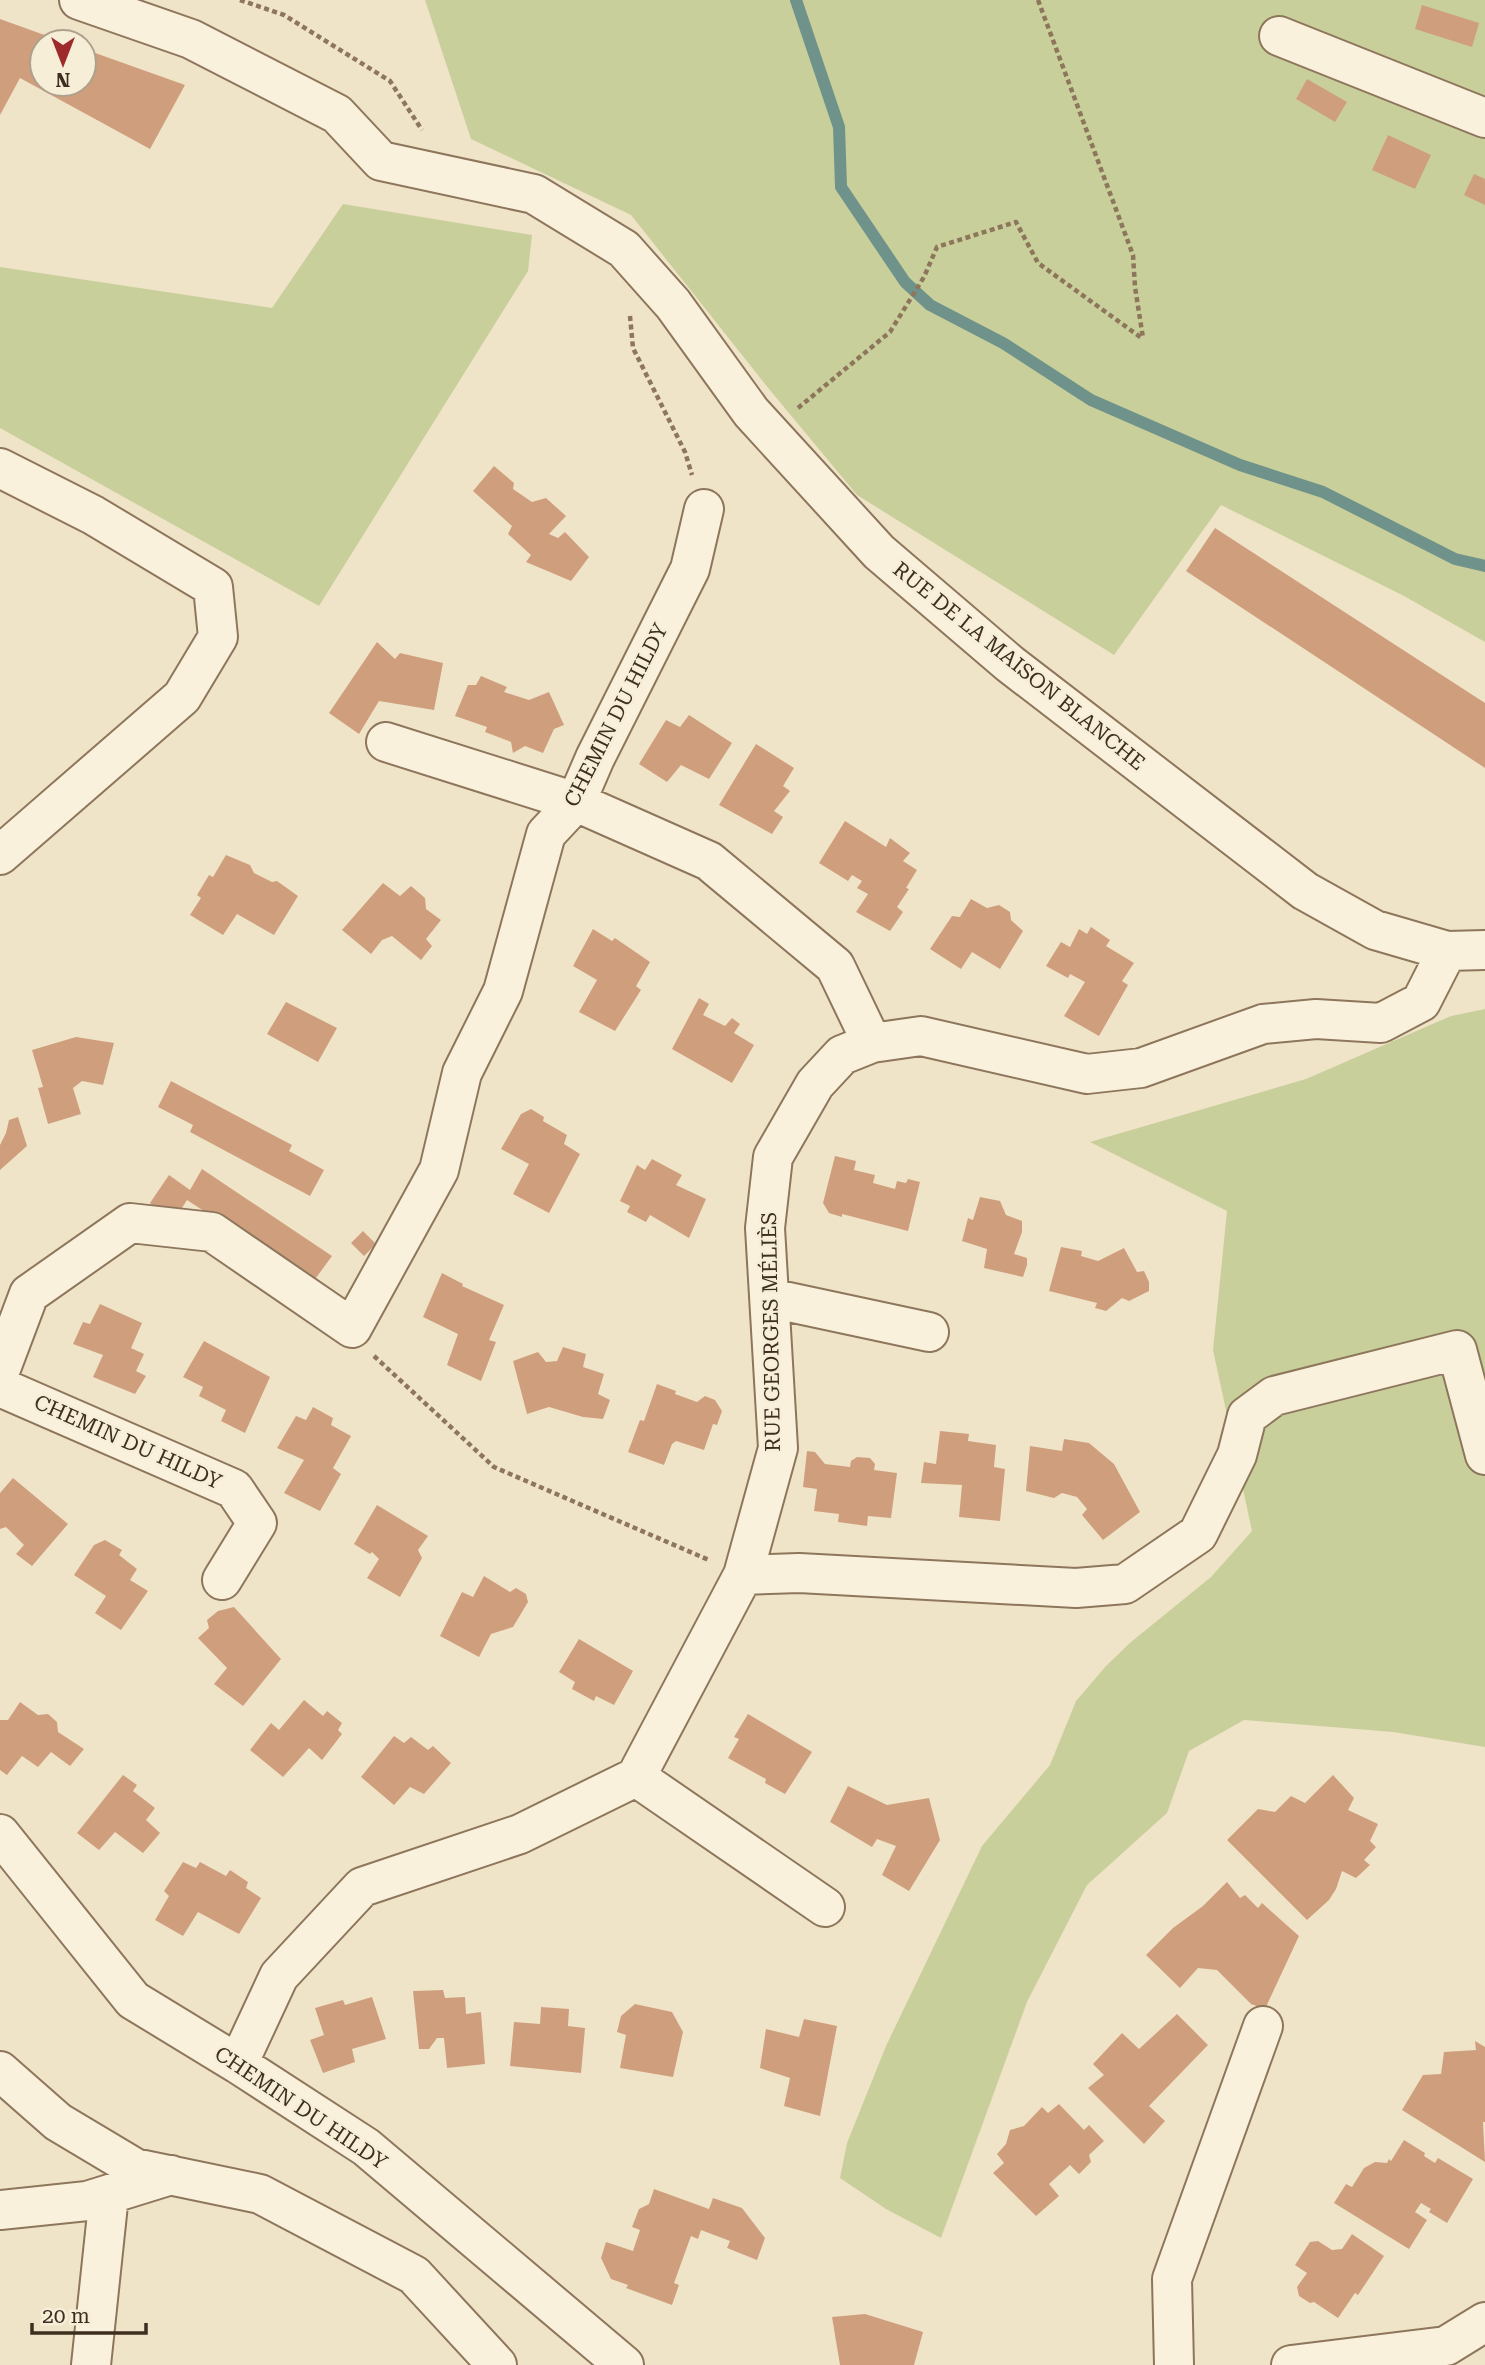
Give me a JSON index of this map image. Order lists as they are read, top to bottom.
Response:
{
  "streets": {
    "street": ["RUE DE LA MAISON BLANCHE", "CHEMIN DU HILDY", "RUE GEORGES MÉLIÈS"]
  },
  "crossings": [
    ["RUE DE LA MAISON BLANCHE", "RUE GEORGES MÉLIÈS"]
  ],
  "scale_bar": "20 m",
  "north": "bottom"
}
